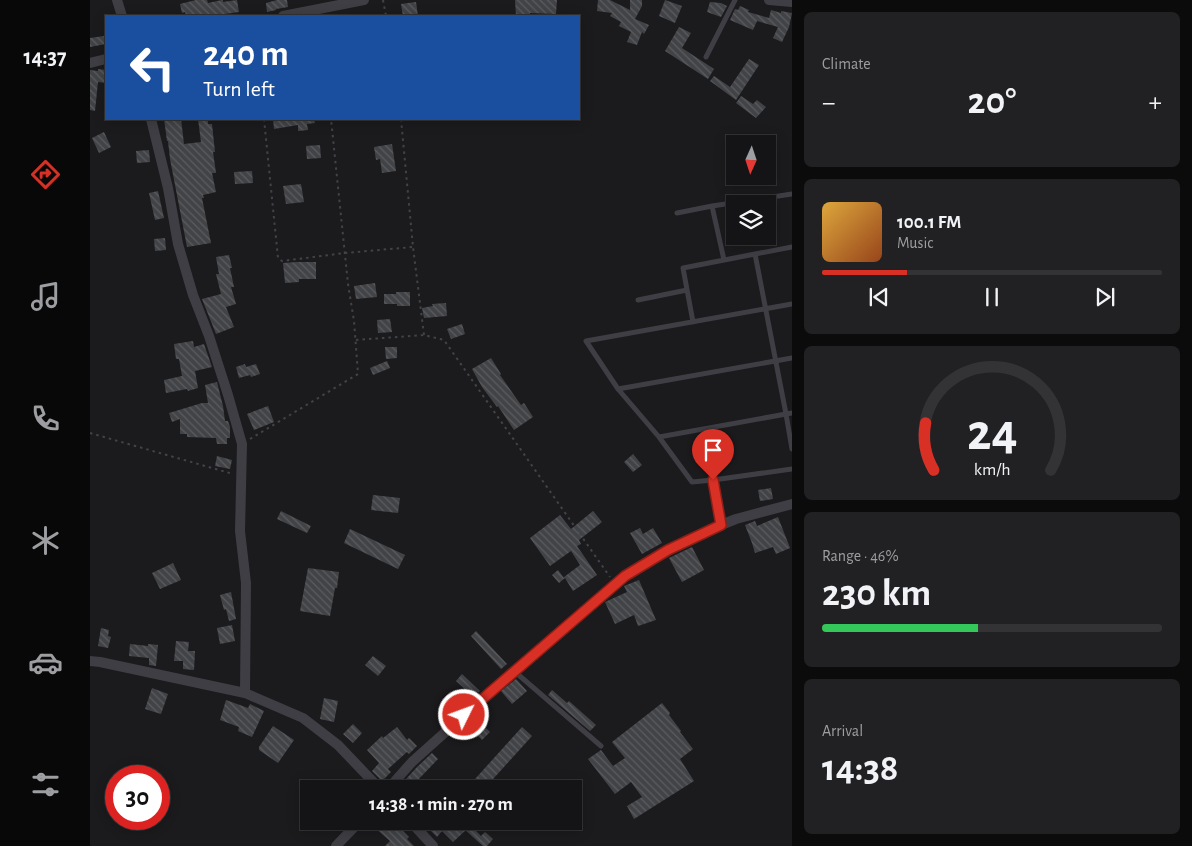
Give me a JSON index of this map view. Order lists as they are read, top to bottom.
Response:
{
  "north": "bottom",
  "page": {
    "tabs": "14:37",
    "tile": [
      "Climate",
      ["Range · 46%", "230 km"],
      ["Arrival", "14:38"]
    ],
    "turn": ["240 m", "Turn left"],
    "heat": ["−", "20°", "+"],
    "song": ["100.1 FM", "Music"],
    "limit": "30",
    "trip": "14:38 · 1 min · 270 m",
    "gauge": ["24", "km/h"]
  }
}
